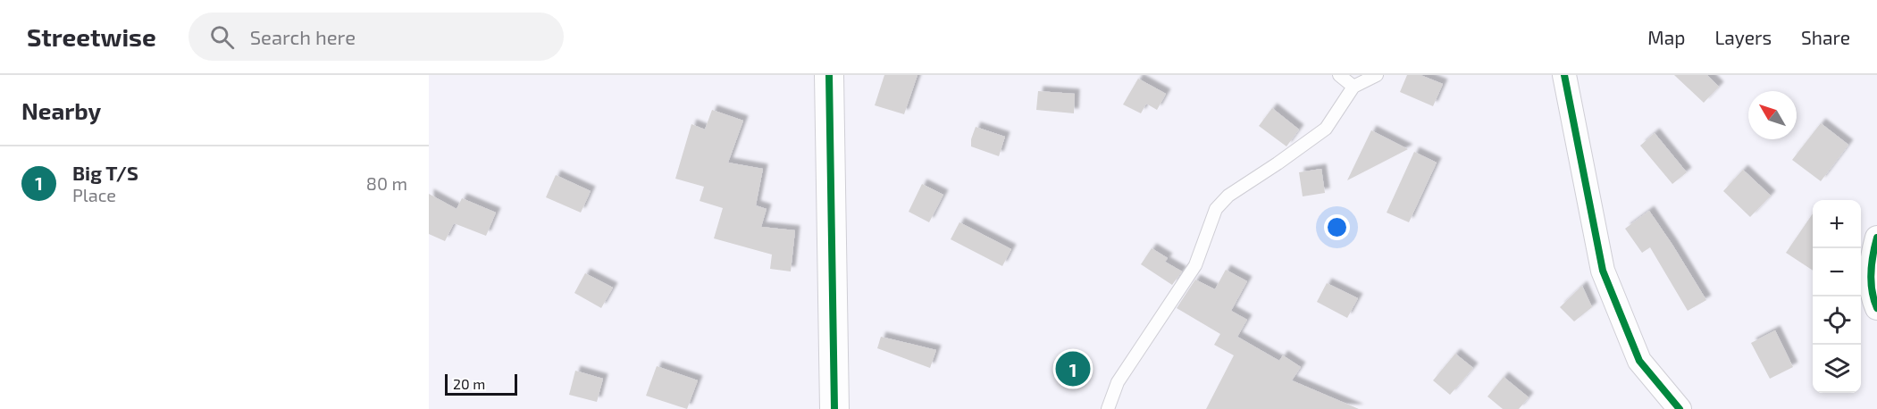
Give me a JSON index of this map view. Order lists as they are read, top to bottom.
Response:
{
  "scale_bar": "20 m",
  "north": "top left",
  "page": {
    "header": "Streetwise",
    "search": "Search here",
    "nav": ["Map", "Layers", "Share"],
    "heading": "Nearby",
    "list": [
      {
        "mark": "1",
        "name": "Big T/S",
        "note": "Place",
        "value": "80 m"
      }
    ],
    "map_buttons": ["+", "−"],
    "pins": "1",
    "scale": "20 m"
  }
}
